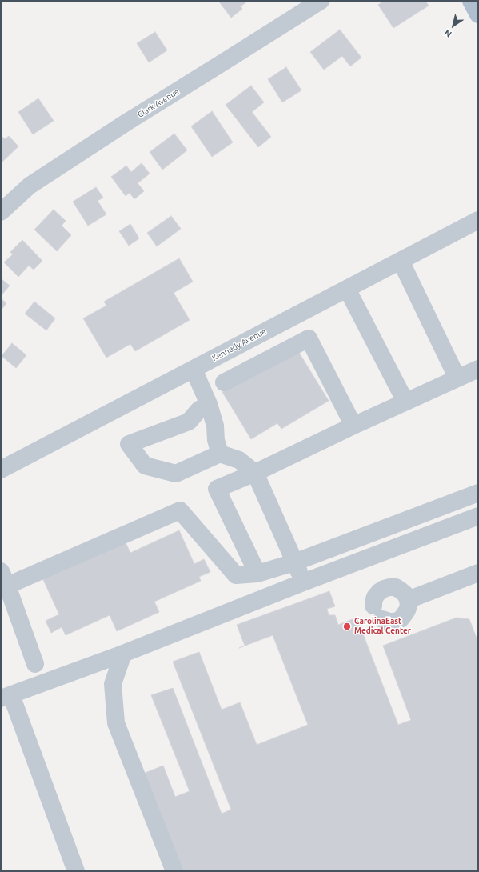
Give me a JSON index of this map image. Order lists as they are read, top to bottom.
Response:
{
  "streets": {
    "street": ["Clark Avenue", "Kennedy Avenue"]
  },
  "places": ["CarolinaEast Medical Center"],
  "north": "bottom left"
}
